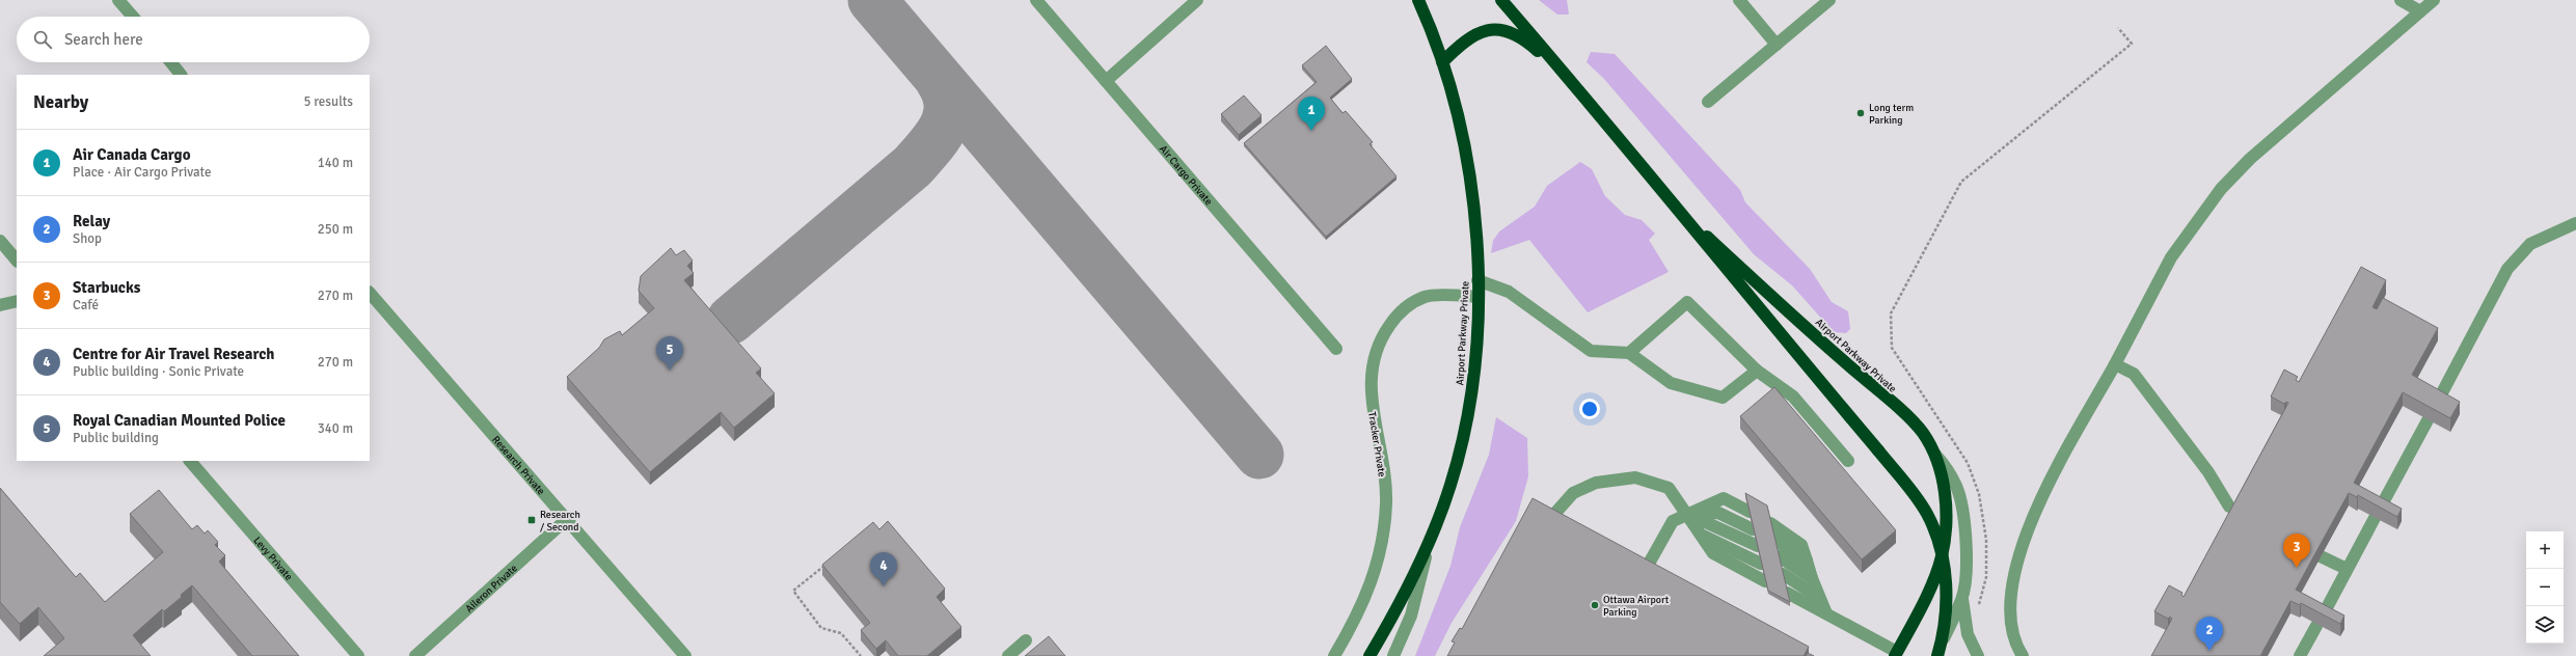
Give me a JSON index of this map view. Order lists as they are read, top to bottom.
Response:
{
  "streets": {
    "highway": ["Airport Parkway Private"],
    "street": [
      "Air Cargo Private",
      "Tracker Private",
      "Research Private",
      "Levy Private",
      "Aileron Private"
    ]
  },
  "crossings": [
    ["Airport Parkway Private", "Tracker Private"],
    ["Research Private", "Aileron Private"]
  ],
  "places": {
    "other": ["Long term Parking", "Ottawa Airport Parking"],
    "transit": ["Research / Second"]
  },
  "page": {
    "search": "Search here",
    "heading": ["Nearby", "5 results"],
    "pins": [
      "1",
      "5",
      "3",
      "4",
      "2"
    ],
    "list": [
      {
        "mark": "1",
        "name": "Air Canada Cargo",
        "note": "Place · Air Cargo Private",
        "value": "140 m"
      },
      {
        "mark": "2",
        "name": "Relay",
        "note": "Shop",
        "value": "250 m"
      },
      {
        "mark": "3",
        "name": "Starbucks",
        "note": "Café",
        "value": "270 m"
      },
      {
        "mark": "4",
        "name": "Centre for Air Travel Research",
        "note": "Public building · Sonic Private",
        "value": "270 m"
      },
      {
        "mark": "5",
        "name": "Royal Canadian Mounted Police",
        "note": "Public building",
        "value": "340 m"
      }
    ],
    "map_buttons": ["+", "−"]
  }
}
